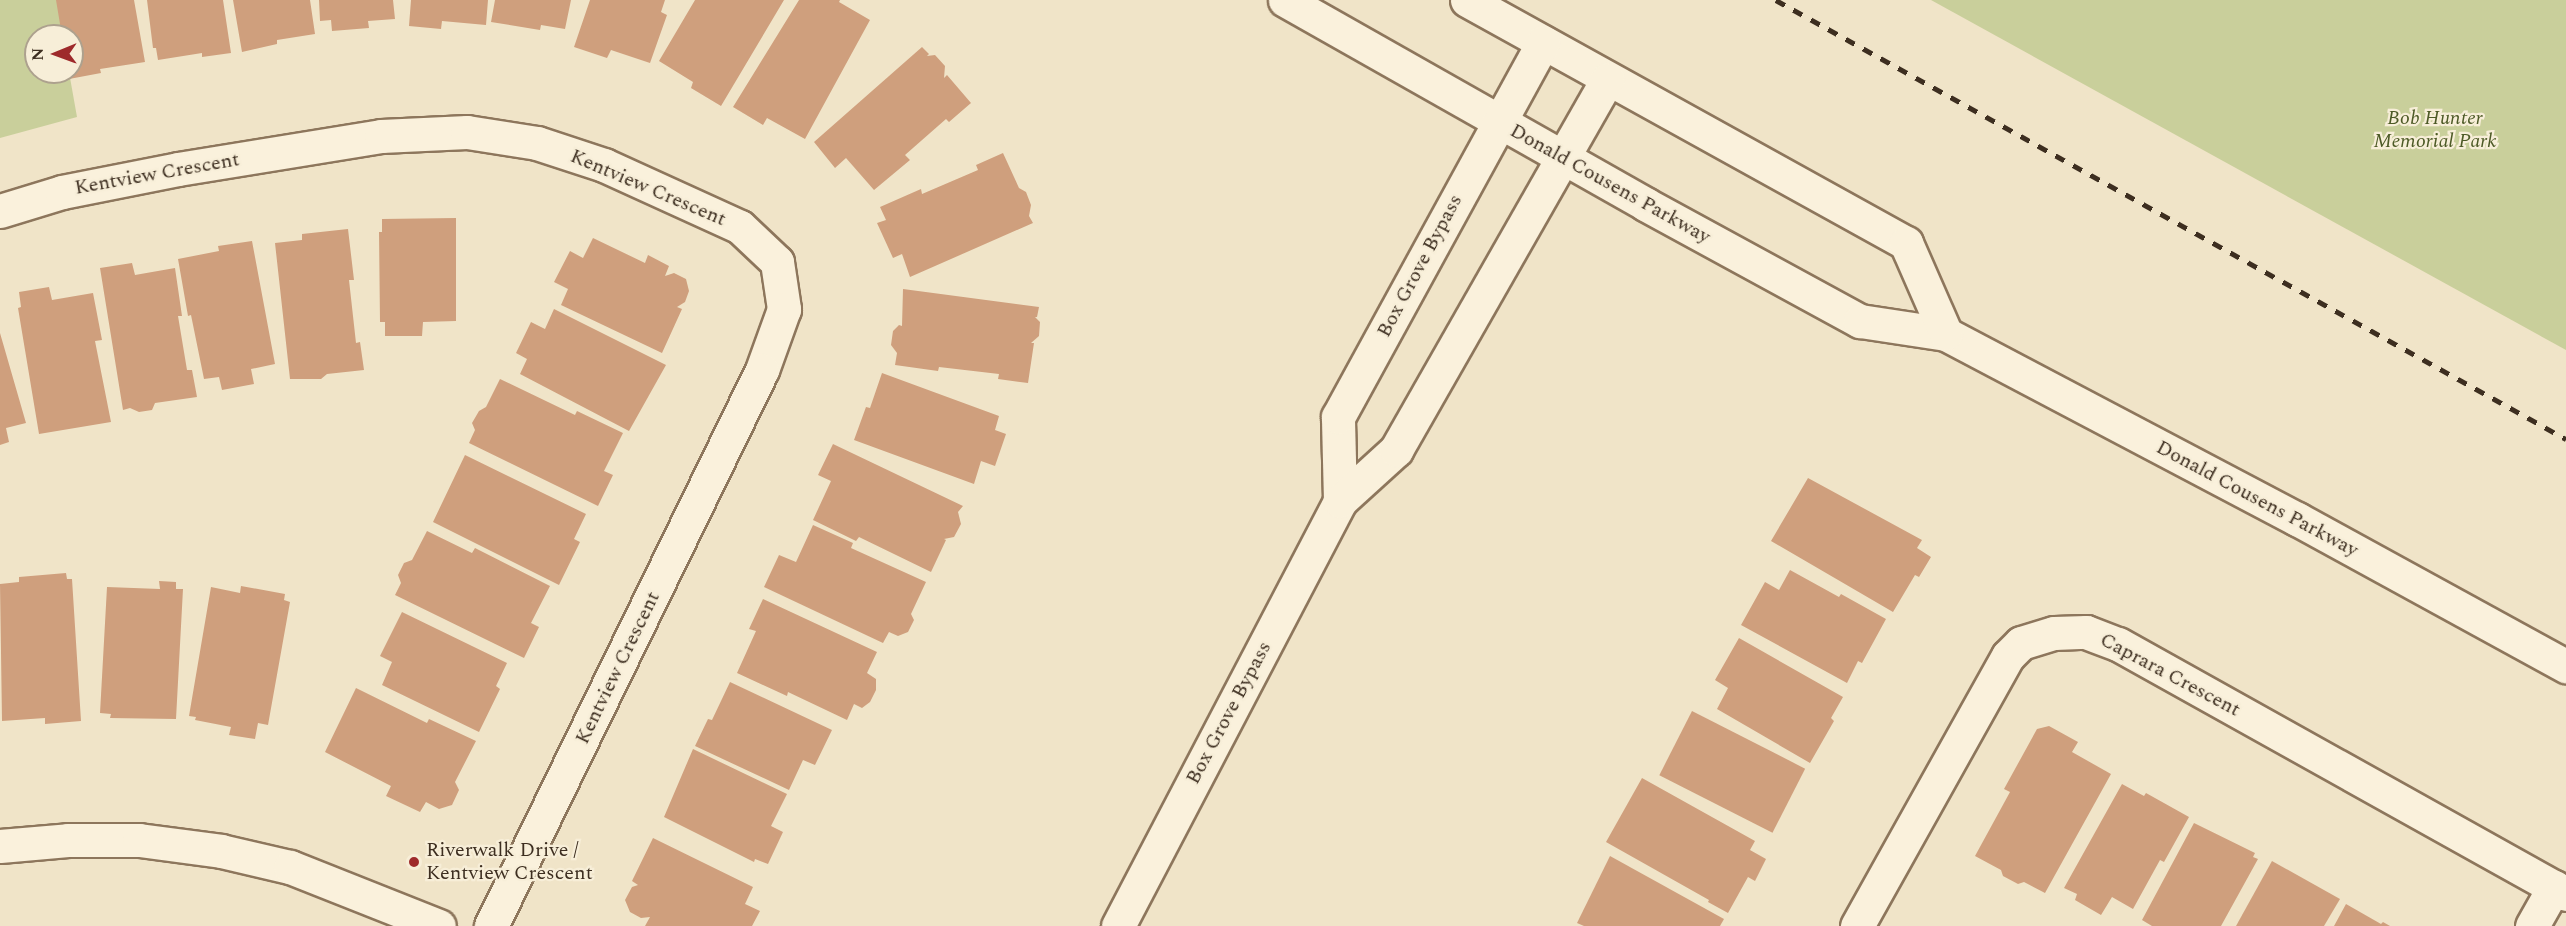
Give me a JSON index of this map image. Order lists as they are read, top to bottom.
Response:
{
  "streets": {
    "main road": [
      "Kentview Crescent",
      "Donald Cousens Parkway",
      "Box Grove Bypass",
      "Caprara Crescent"
    ]
  },
  "crossings": [
    ["Donald Cousens Parkway", "Box Grove Bypass"]
  ],
  "parks": ["Bob Hunter Memorial Park"],
  "places": ["Riverwalk Drive / Kentview Crescent"],
  "north": "left"
}
